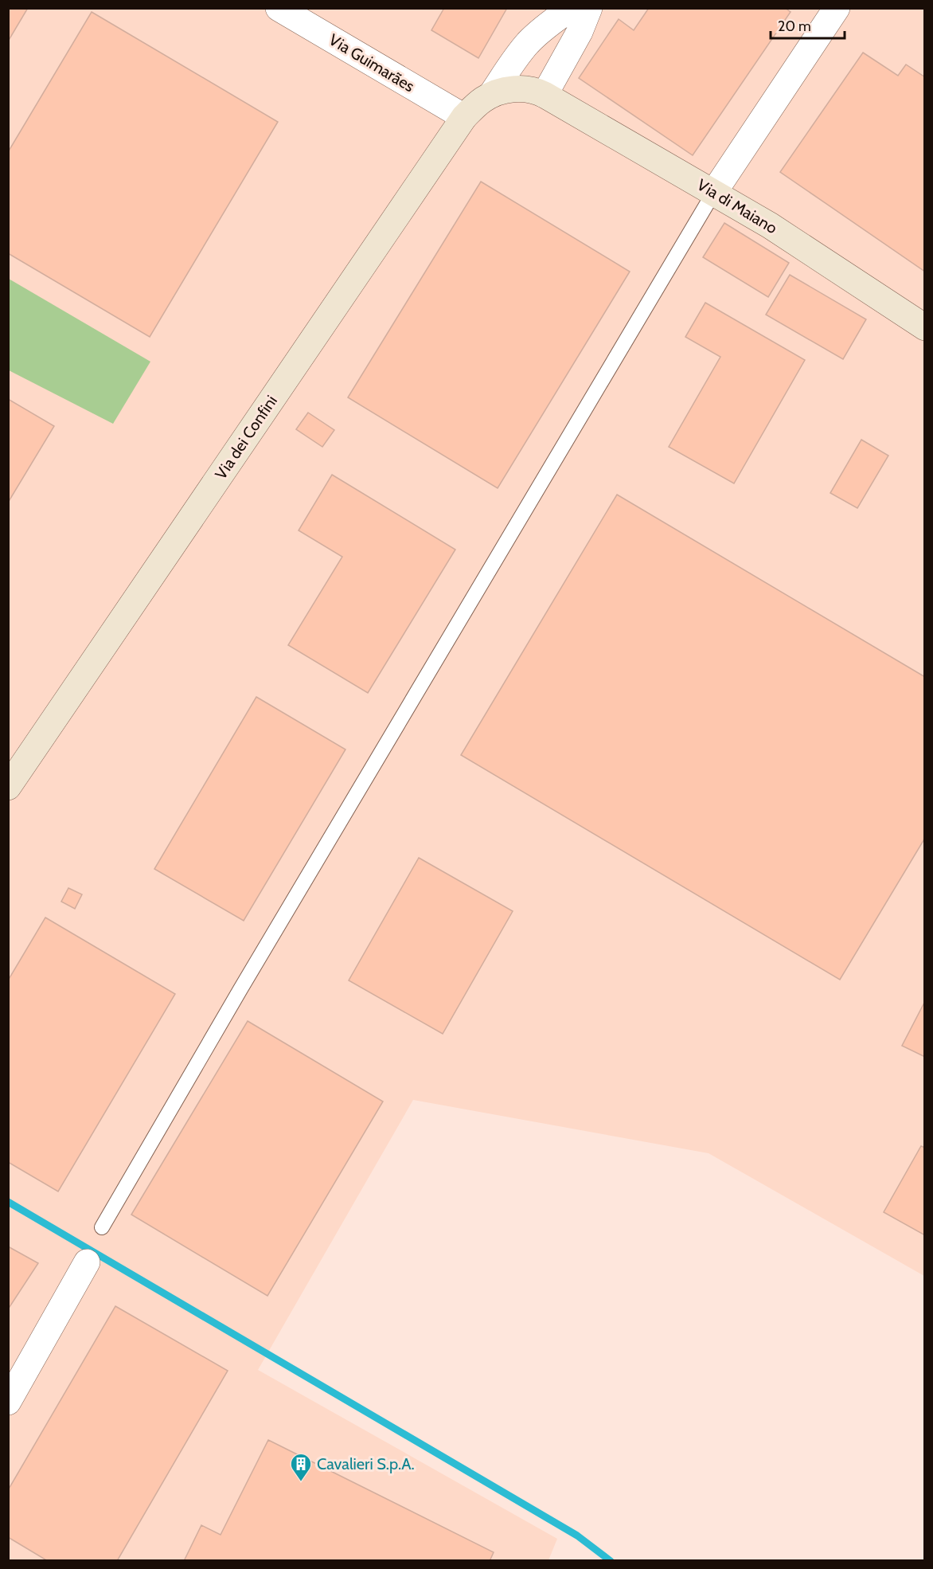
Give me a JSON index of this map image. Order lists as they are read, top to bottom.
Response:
{
  "streets": {
    "street": ["Via Guimarães", "Via di Maiano", "Via dei Confini"]
  },
  "crossings": [
    ["Via Guimarães", "Via dei Confini"],
    ["Via di Maiano", "Via dei Confini"]
  ],
  "places": {
    "building": ["Cavalieri S.p.A."]
  },
  "scale_bar": "20 m"
}
